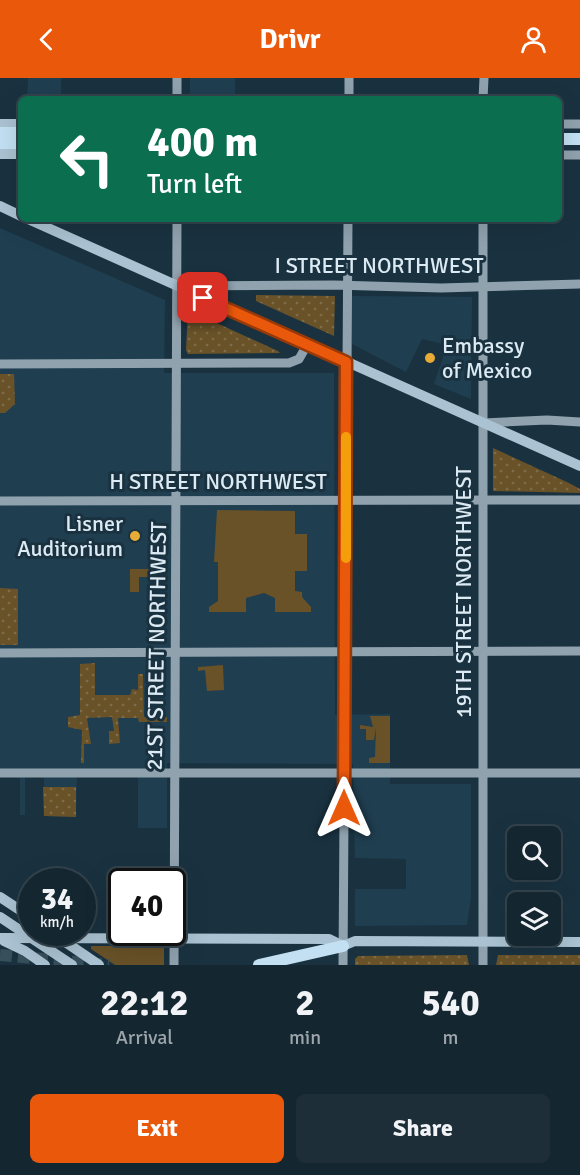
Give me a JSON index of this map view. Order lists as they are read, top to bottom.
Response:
{
  "streets": {
    "street": [
      "I STREET NORTHWEST",
      "H STREET NORTHWEST",
      "19TH STREET NORTHWEST",
      "21ST STREET NORTHWEST"
    ]
  },
  "crossings": [
    ["I STREET NORTHWEST", "19TH STREET NORTHWEST"],
    ["I STREET NORTHWEST", "21ST STREET NORTHWEST"],
    ["H STREET NORTHWEST", "19TH STREET NORTHWEST"],
    ["H STREET NORTHWEST", "21ST STREET NORTHWEST"]
  ],
  "places": ["Embassy of Mexico", "Lisner Auditorium"],
  "page": {
    "header": "Drivr",
    "turn": ["400 m", "Turn left"],
    "speed": "34 km/h",
    "limit": "40",
    "eta": [
      "22:12",
      "Arrival",
      "2",
      "min",
      "540",
      "m"
    ],
    "buttons": ["Exit", "Share"]
  }
}
